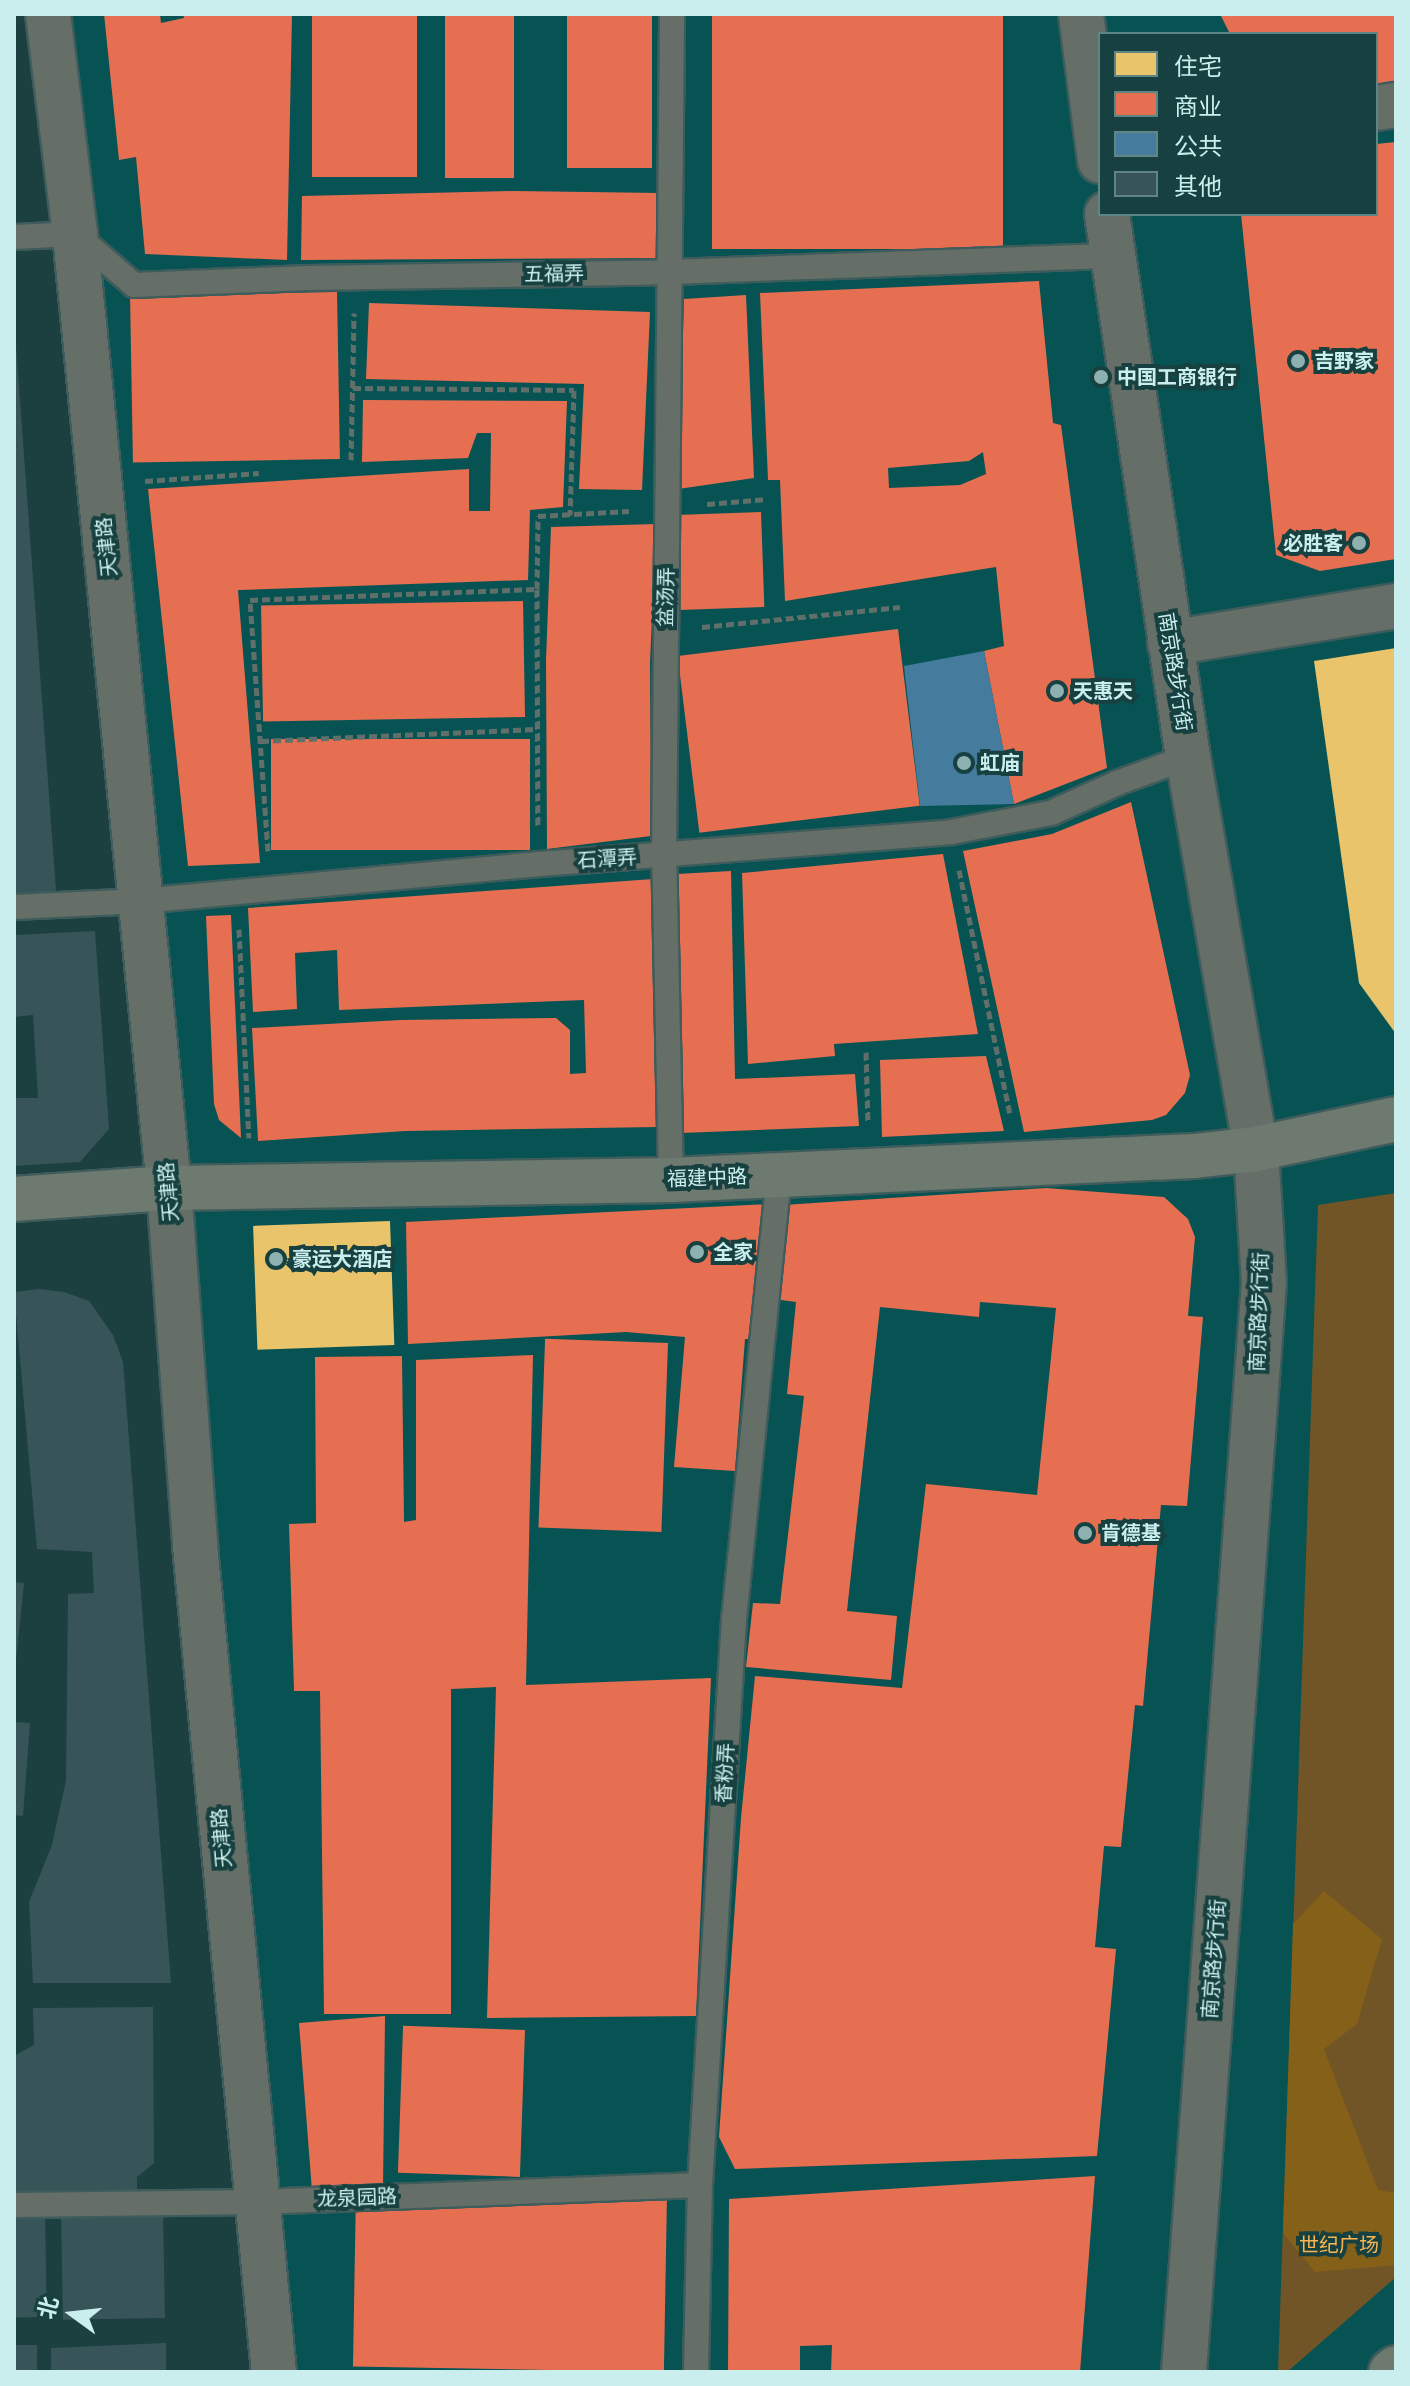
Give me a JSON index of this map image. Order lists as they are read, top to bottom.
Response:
{
  "streets": {
    "street": ["天津路", "南京路步行街", "福建中路"],
    "lane": [
      "五福弄",
      "盆汤弄",
      "石潭弄",
      "香粉弄",
      "龙泉园路"
    ]
  },
  "crossings": [
    ["五福弄", "天津路"],
    ["五福弄", "盆汤弄"],
    ["五福弄", "南京路步行街"],
    ["天津路", "石潭弄"],
    ["天津路", "福建中路"],
    ["天津路", "龙泉园路"],
    ["盆汤弄", "石潭弄"],
    ["盆汤弄", "福建中路"],
    ["南京路步行街", "石潭弄"],
    ["南京路步行街", "福建中路"],
    ["福建中路", "香粉弄"],
    ["香粉弄", "龙泉园路"]
  ],
  "parks": ["世纪广场"],
  "places": [
    "吉野家",
    "中国工商银行",
    "必胜客",
    "天惠天",
    "虹庙",
    "全家",
    "豪运大酒店",
    "肯德基"
  ],
  "legend": [
    "住宅",
    "商业",
    "公共",
    "其他"
  ],
  "north": "left"
}
